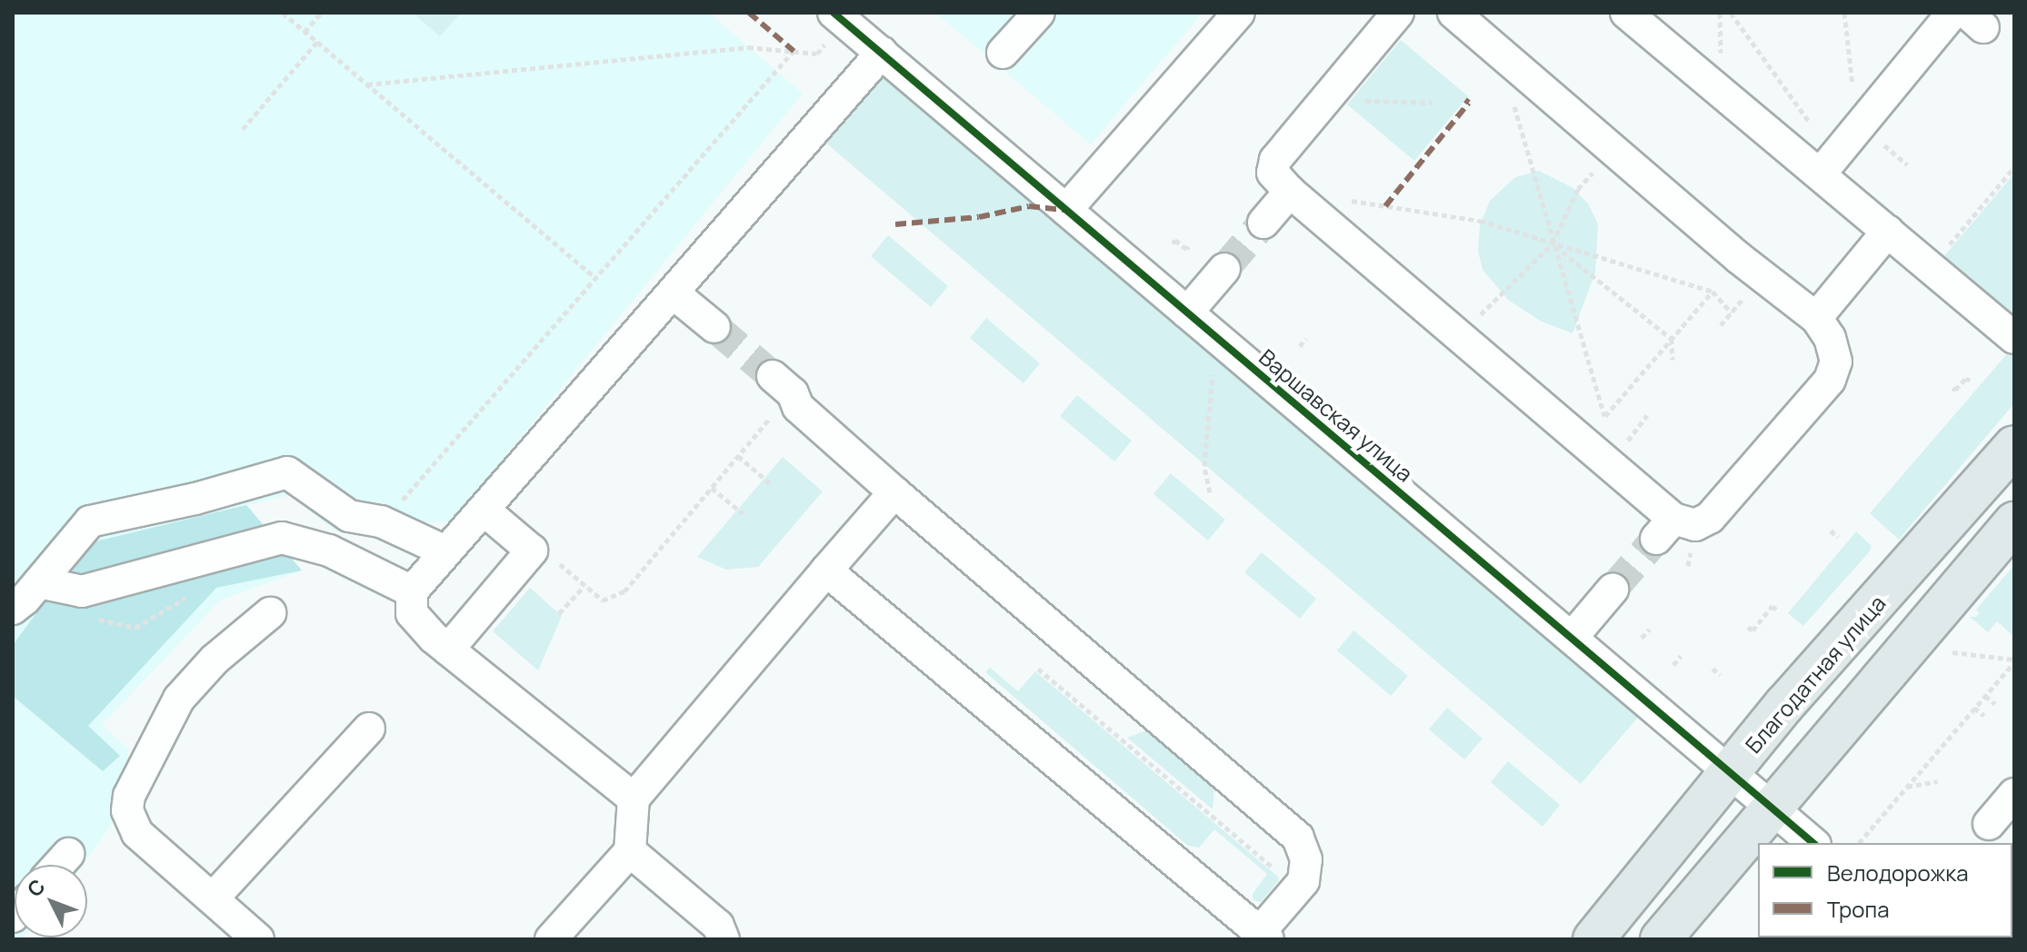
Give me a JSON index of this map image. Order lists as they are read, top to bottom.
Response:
{
  "streets": {
    "main road": ["Благодатная улица"],
    "street": ["Варшавская улица"]
  },
  "crossings": [
    ["Варшавская улица", "Благодатная улица"]
  ],
  "legend": ["Велодорожка", "Тропа"],
  "north": "top left"
}
